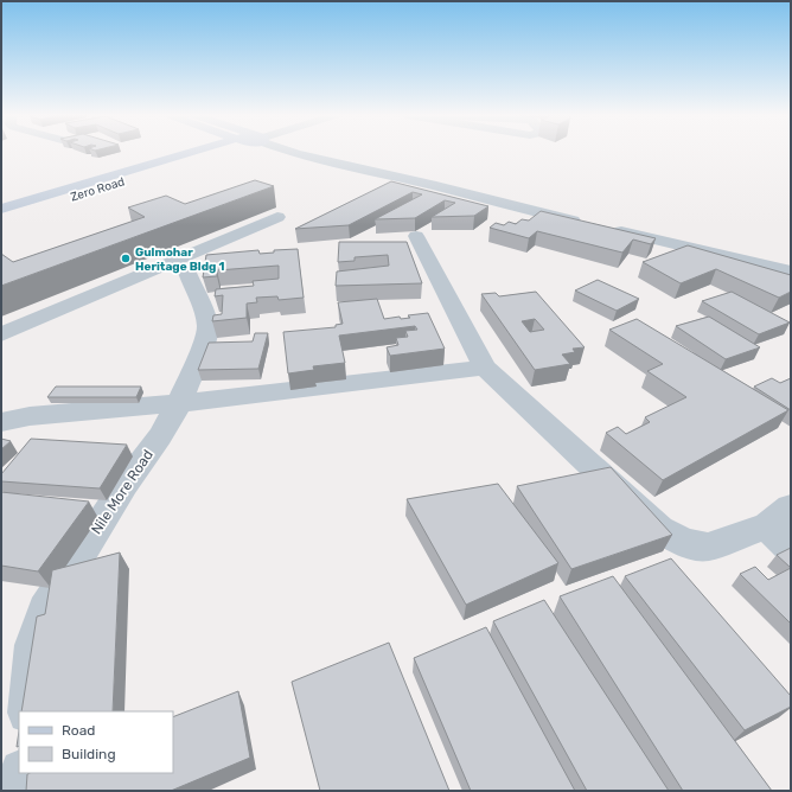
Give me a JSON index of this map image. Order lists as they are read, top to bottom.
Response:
{
  "streets": {
    "street": ["Zero Road", "Nile More Road"]
  },
  "places": ["Gulmohar Heritage Bldg 1"],
  "legend": ["Road", "Building"]
}
